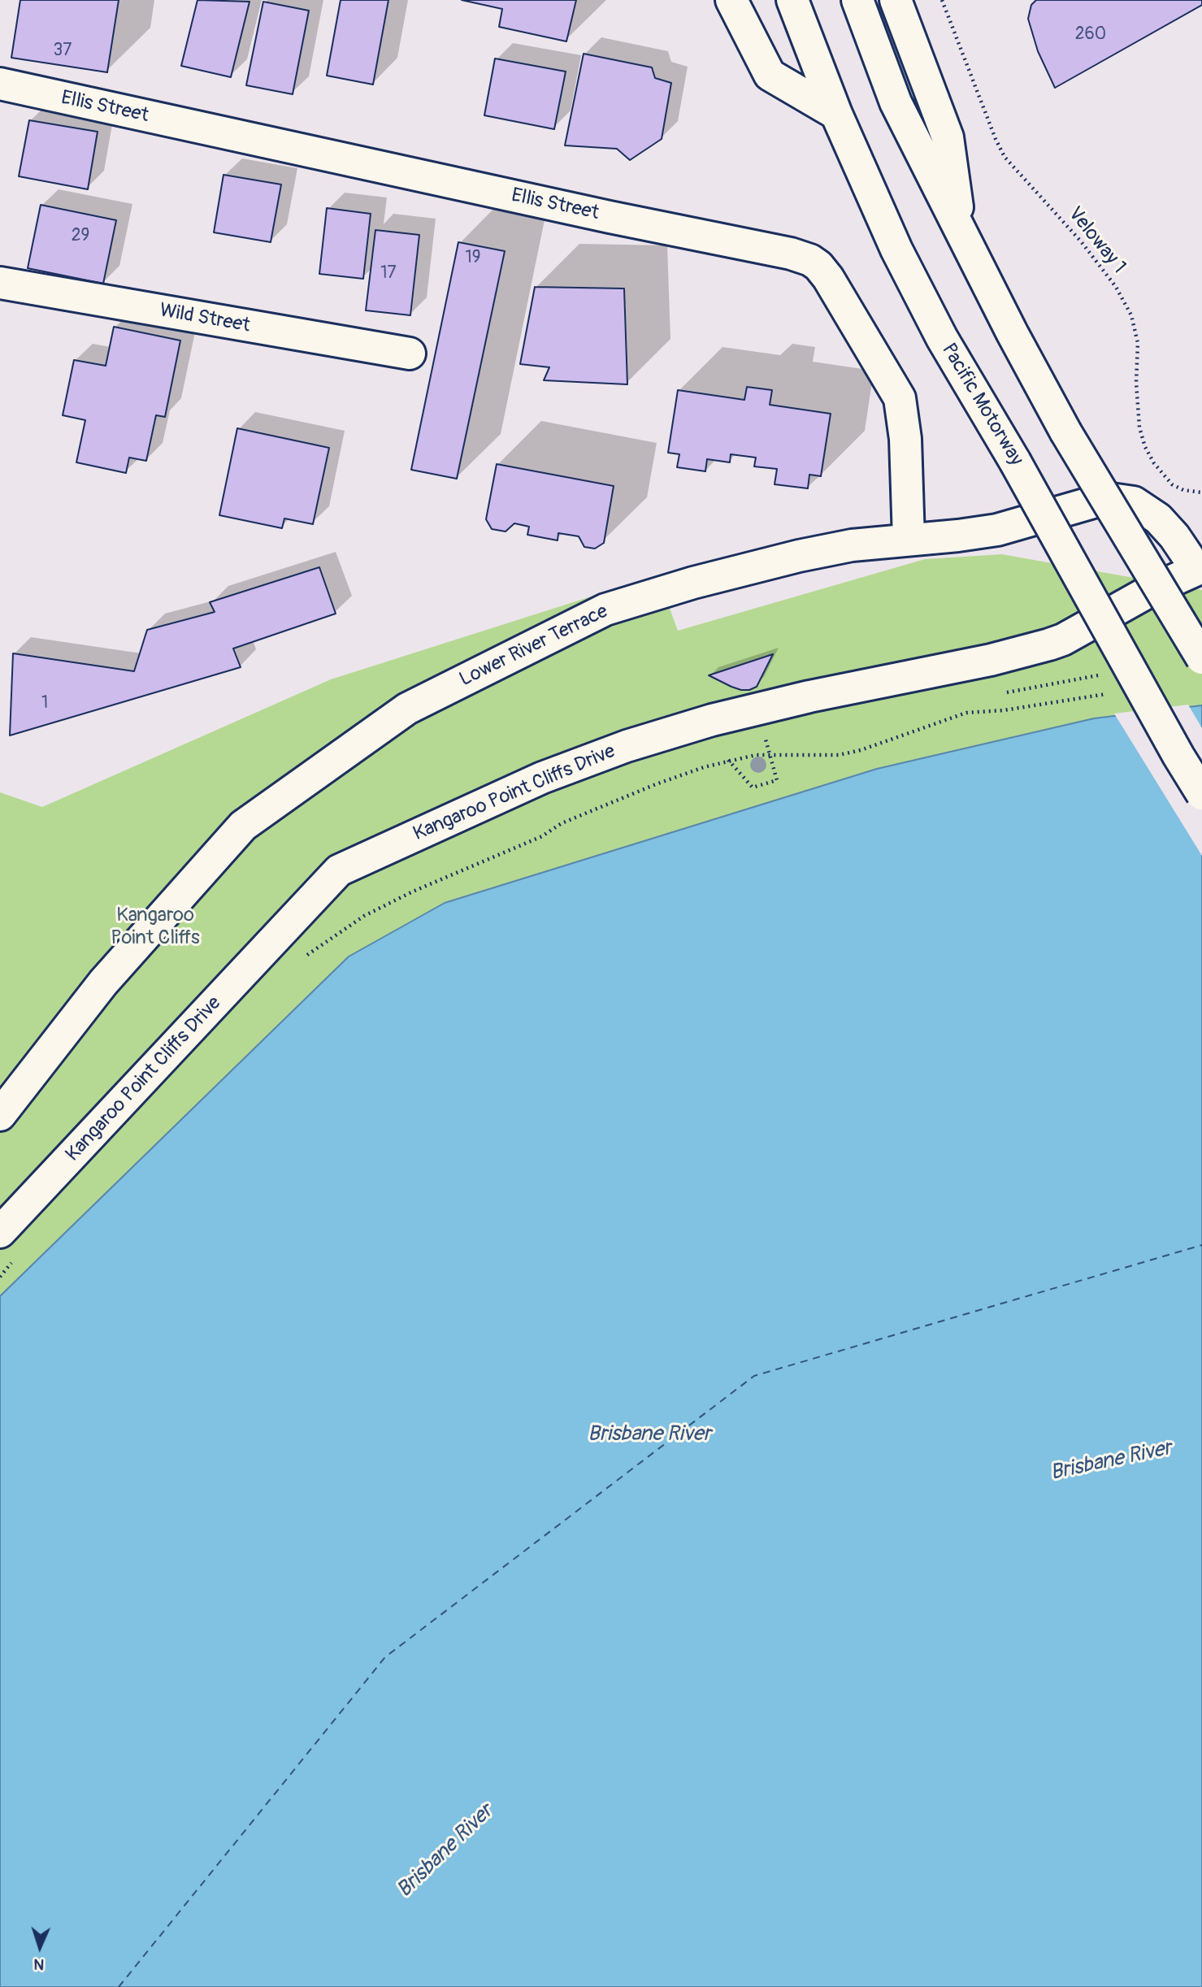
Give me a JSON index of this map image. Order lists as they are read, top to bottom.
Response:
{
  "streets": {
    "main road": [
      "Ellis Street",
      "Wild Street",
      "Pacific Motorway",
      "Lower River Terrace",
      "Kangaroo Point Cliffs Drive"
    ],
    "path": ["Veloway 1"]
  },
  "crossings": [
    ["Ellis Street", "Lower River Terrace"],
    ["Lower River Terrace", "Kangaroo Point Cliffs Drive"]
  ],
  "water": ["Brisbane River"],
  "parks": ["Kangaroo Point Cliffs"],
  "house_numbers": [
    "260",
    "37",
    "29",
    "19",
    "17",
    "1"
  ],
  "north": "bottom"
}
